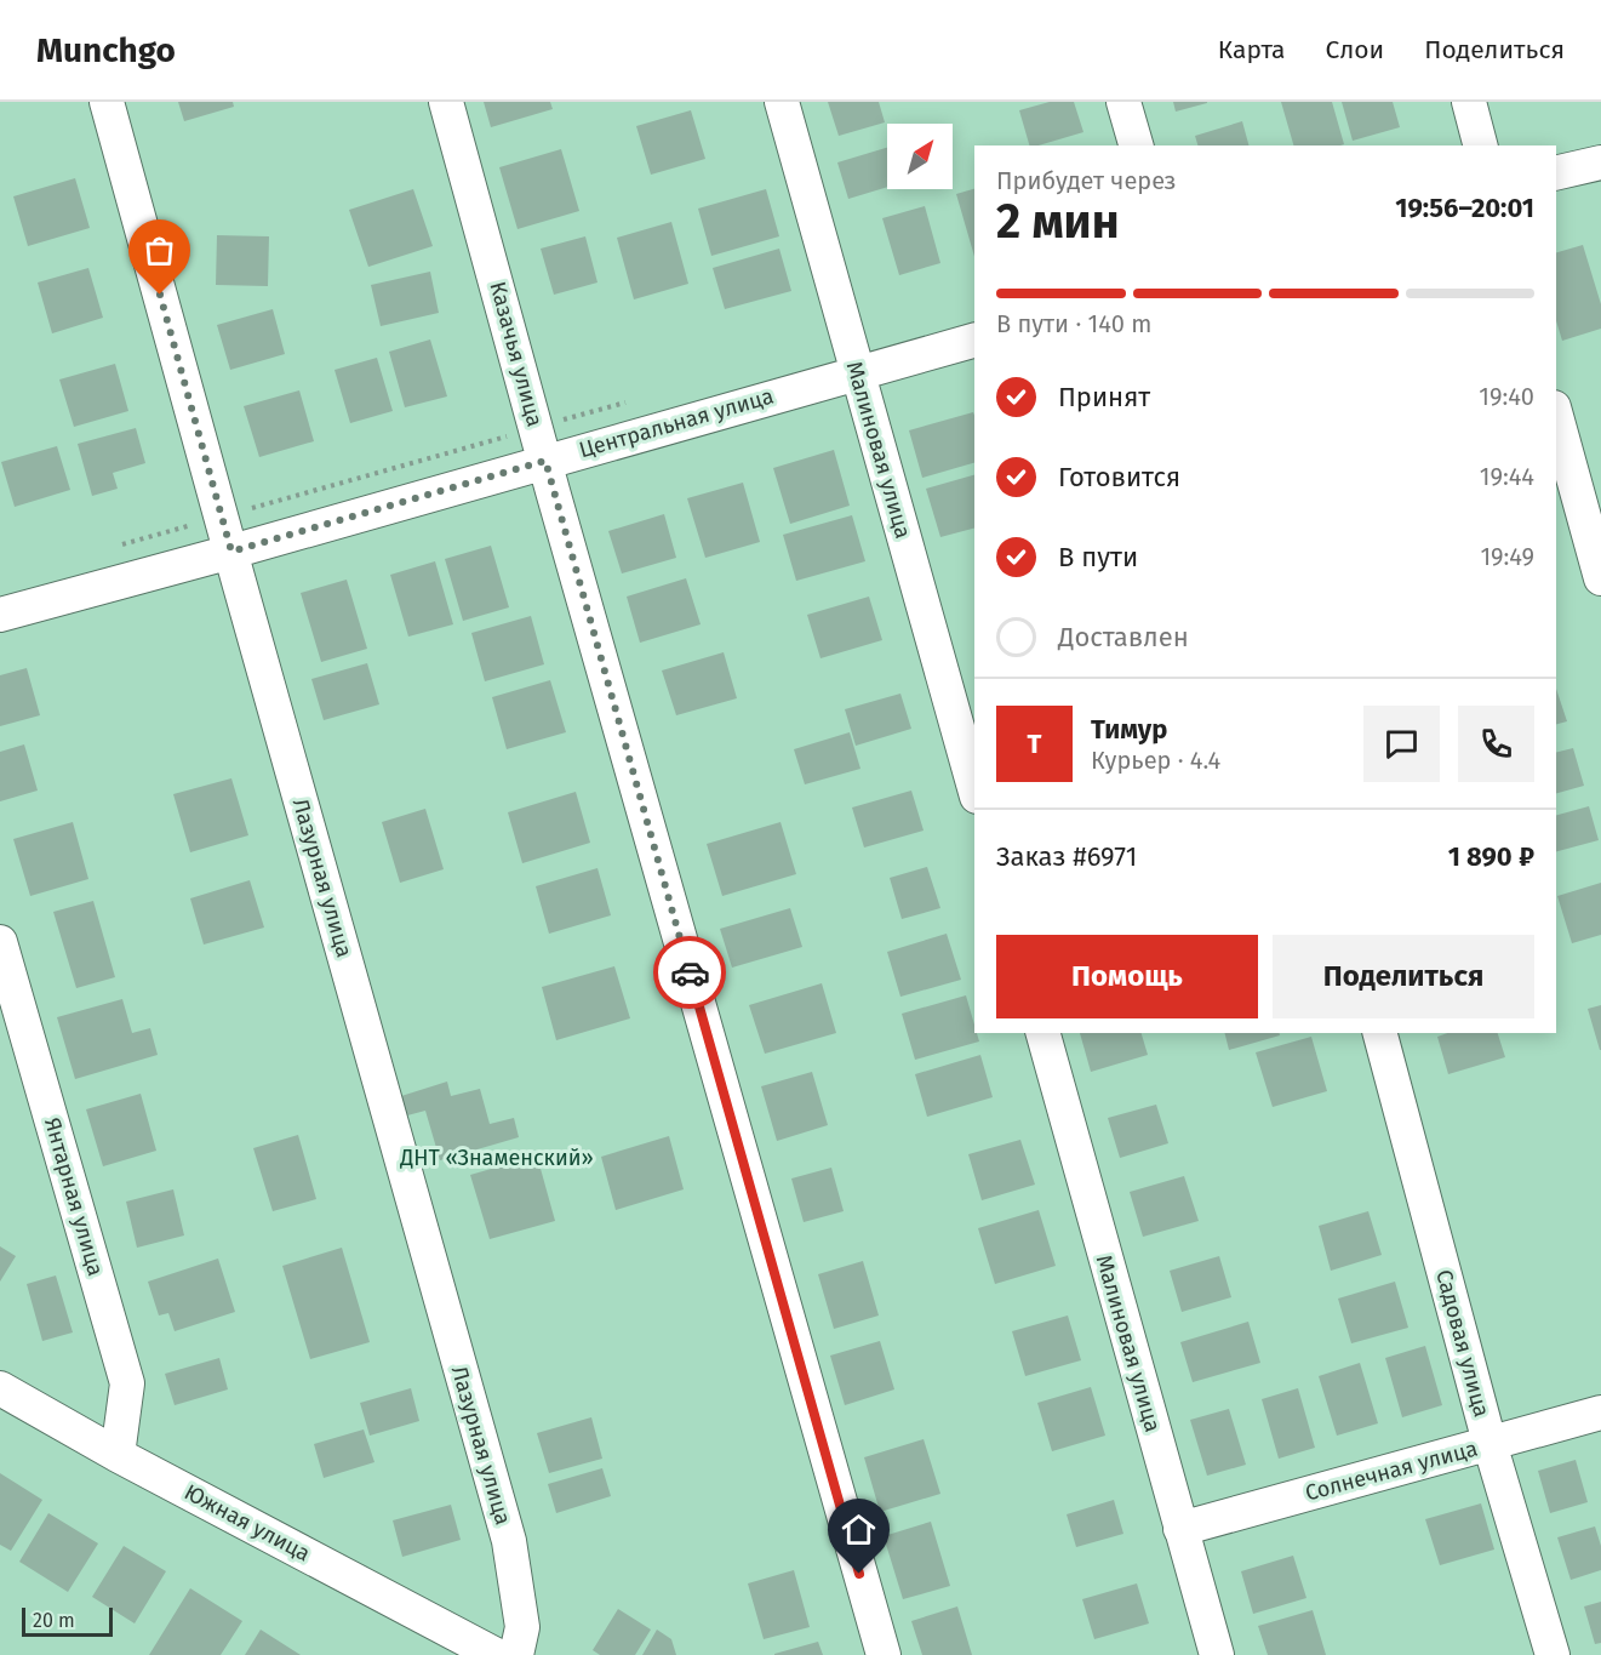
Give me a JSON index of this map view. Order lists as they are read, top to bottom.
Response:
{
  "streets": {
    "street": [
      "Казачья улица",
      "Центральная улица",
      "Малиновая улица",
      "Лазурная улица",
      "Янтарная улица",
      "Садовая улица",
      "Солнечная улица",
      "Южная улица"
    ]
  },
  "crossings": [
    ["Казачья улица", "Центральная улица"],
    ["Центральная улица", "Малиновая улица"],
    ["Центральная улица", "Лазурная улица"],
    ["Малиновая улица", "Солнечная улица"],
    ["Янтарная улица", "Южная улица"],
    ["Садовая улица", "Солнечная улица"]
  ],
  "parks": ["ДНТ «Знаменский»"],
  "scale_bar": "20 m",
  "north": "top right",
  "page": {
    "header": "Munchgo",
    "nav": ["Карта", "Слои", "Поделиться"],
    "heading": ["2 мин", "Прибудет через", "19:56–20:01"],
    "panel": [
      "Тимур",
      "Курьер · 4.4",
      "Заказ #6971",
      "1 890 ₽"
    ],
    "bar": "В пути · 140 m",
    "list": [
      ["Принят", "19:40"],
      ["Готовится", "19:44"],
      ["В пути", "19:49"],
      "Доставлен"
    ],
    "round": "Т",
    "buttons": ["Помощь", "Поделиться"],
    "scale": "20 m"
  }
}
